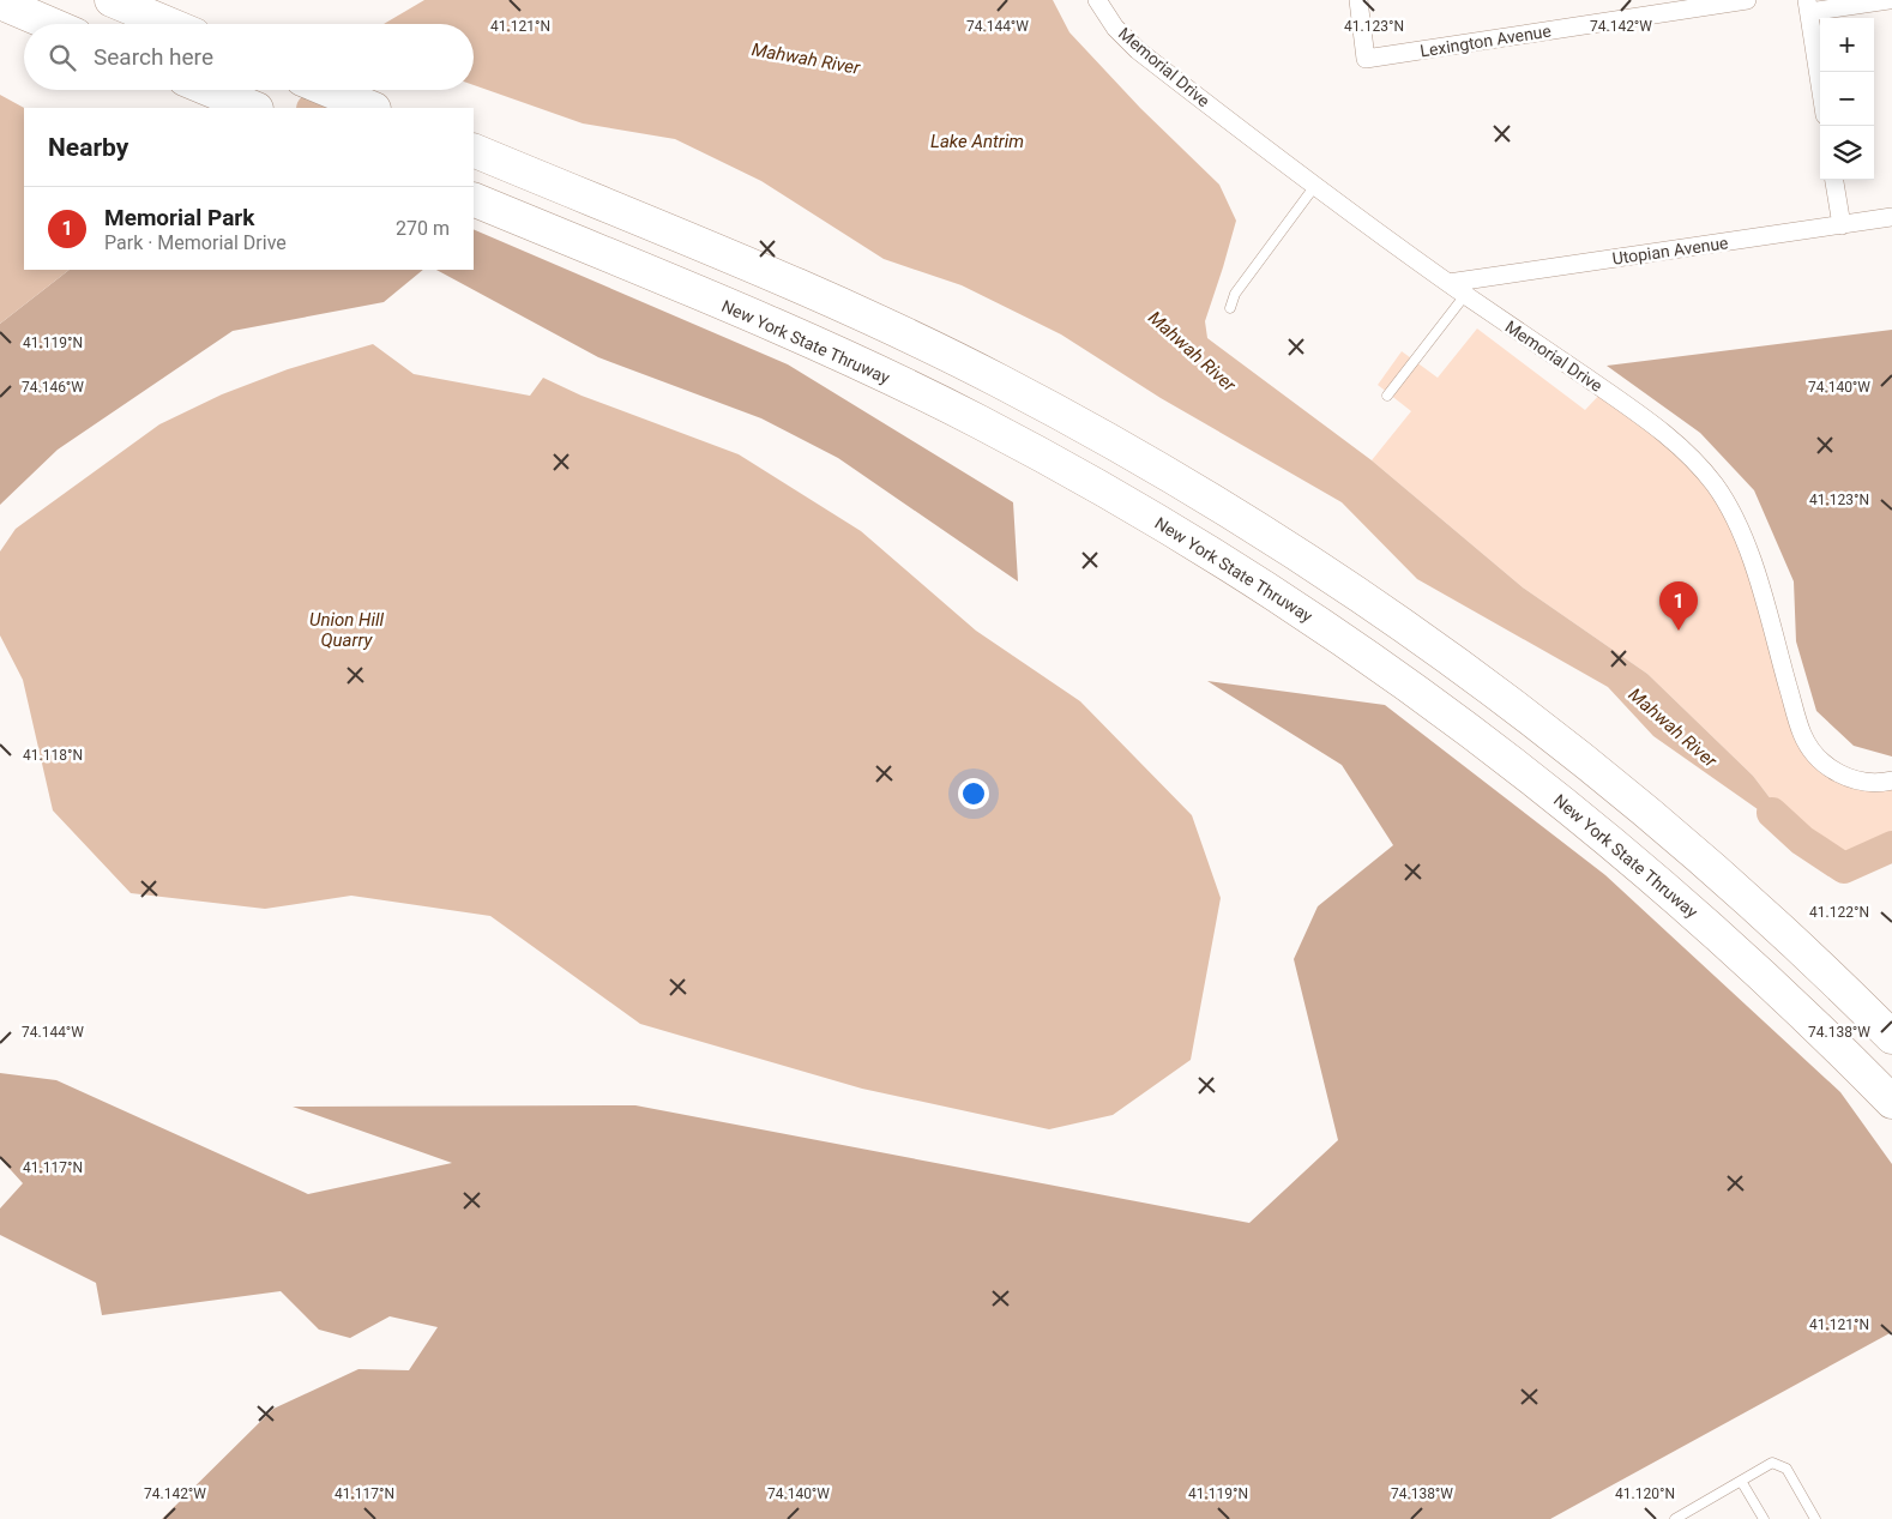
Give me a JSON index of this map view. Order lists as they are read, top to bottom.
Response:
{
  "streets": {
    "highway": ["New York State Thruway"],
    "street": ["Lexington Avenue", "Memorial Drive", "Utopian Avenue"]
  },
  "crossings": [
    ["Memorial Drive", "Utopian Avenue"]
  ],
  "water": ["Mahwah River", "Lake Antrim", "Union Hill Quarry"],
  "page": {
    "map_buttons": ["+", "−"],
    "search": "Search here",
    "heading": "Nearby",
    "list": [
      {
        "mark": "1",
        "name": "Memorial Park",
        "note": "Park · Memorial Drive",
        "value": "270 m"
      }
    ],
    "pins": "1"
  },
  "coordinates": [
    "41.121°N",
    "41.123°N",
    "74.144°W",
    "74.142°W",
    "41.119°N",
    "74.140°W",
    "74.146°W",
    "41.118°N",
    "41.122°N",
    "74.138°W",
    "41.117°N",
    "41.120°N"
  ]
}
